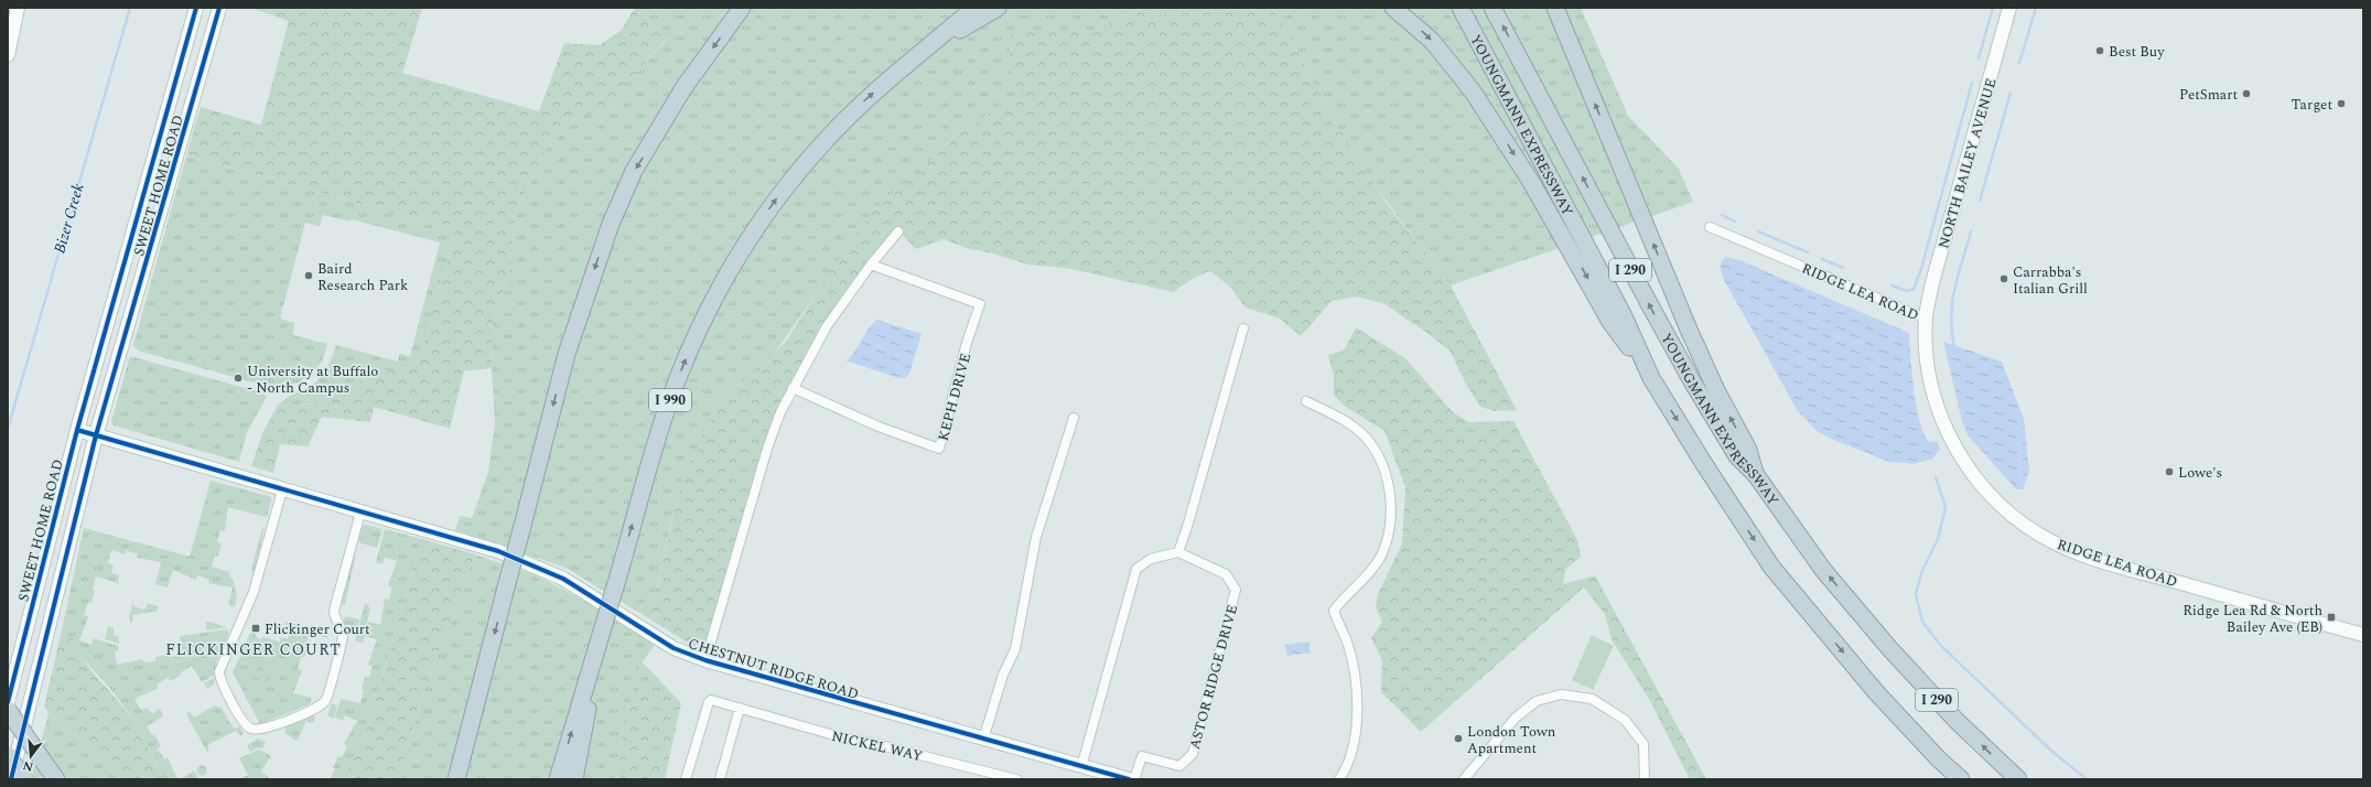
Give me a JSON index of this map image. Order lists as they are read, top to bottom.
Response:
{
  "streets": {
    "highway": ["YOUNGMANN EXPRESSWAY", "I 290", "I 990"],
    "street": [
      "NORTH BAILEY AVENUE",
      "SWEET HOME ROAD",
      "RIDGE LEA ROAD",
      "KEPH DRIVE",
      "CHESTNUT RIDGE ROAD",
      "ASTOR RIDGE DRIVE",
      "NICKEL WAY"
    ]
  },
  "crossings": [
    ["NORTH BAILEY AVENUE", "RIDGE LEA ROAD"],
    ["SWEET HOME ROAD", "CHESTNUT RIDGE ROAD"]
  ],
  "districts": ["FLICKINGER COURT"],
  "water": ["Bizer Creek"],
  "places": {
    "other": [
      "Best Buy",
      "PetSmart",
      "Target",
      "Baird Research Park",
      "Carrabba's Italian Grill",
      "University at Buffalo - North Campus",
      "Lowe's",
      "London Town Apartment"
    ],
    "transit": ["Ridge Lea Rd & North Bailey Ave (EB)", "Flickinger Court"]
  },
  "north": "bottom"
}
